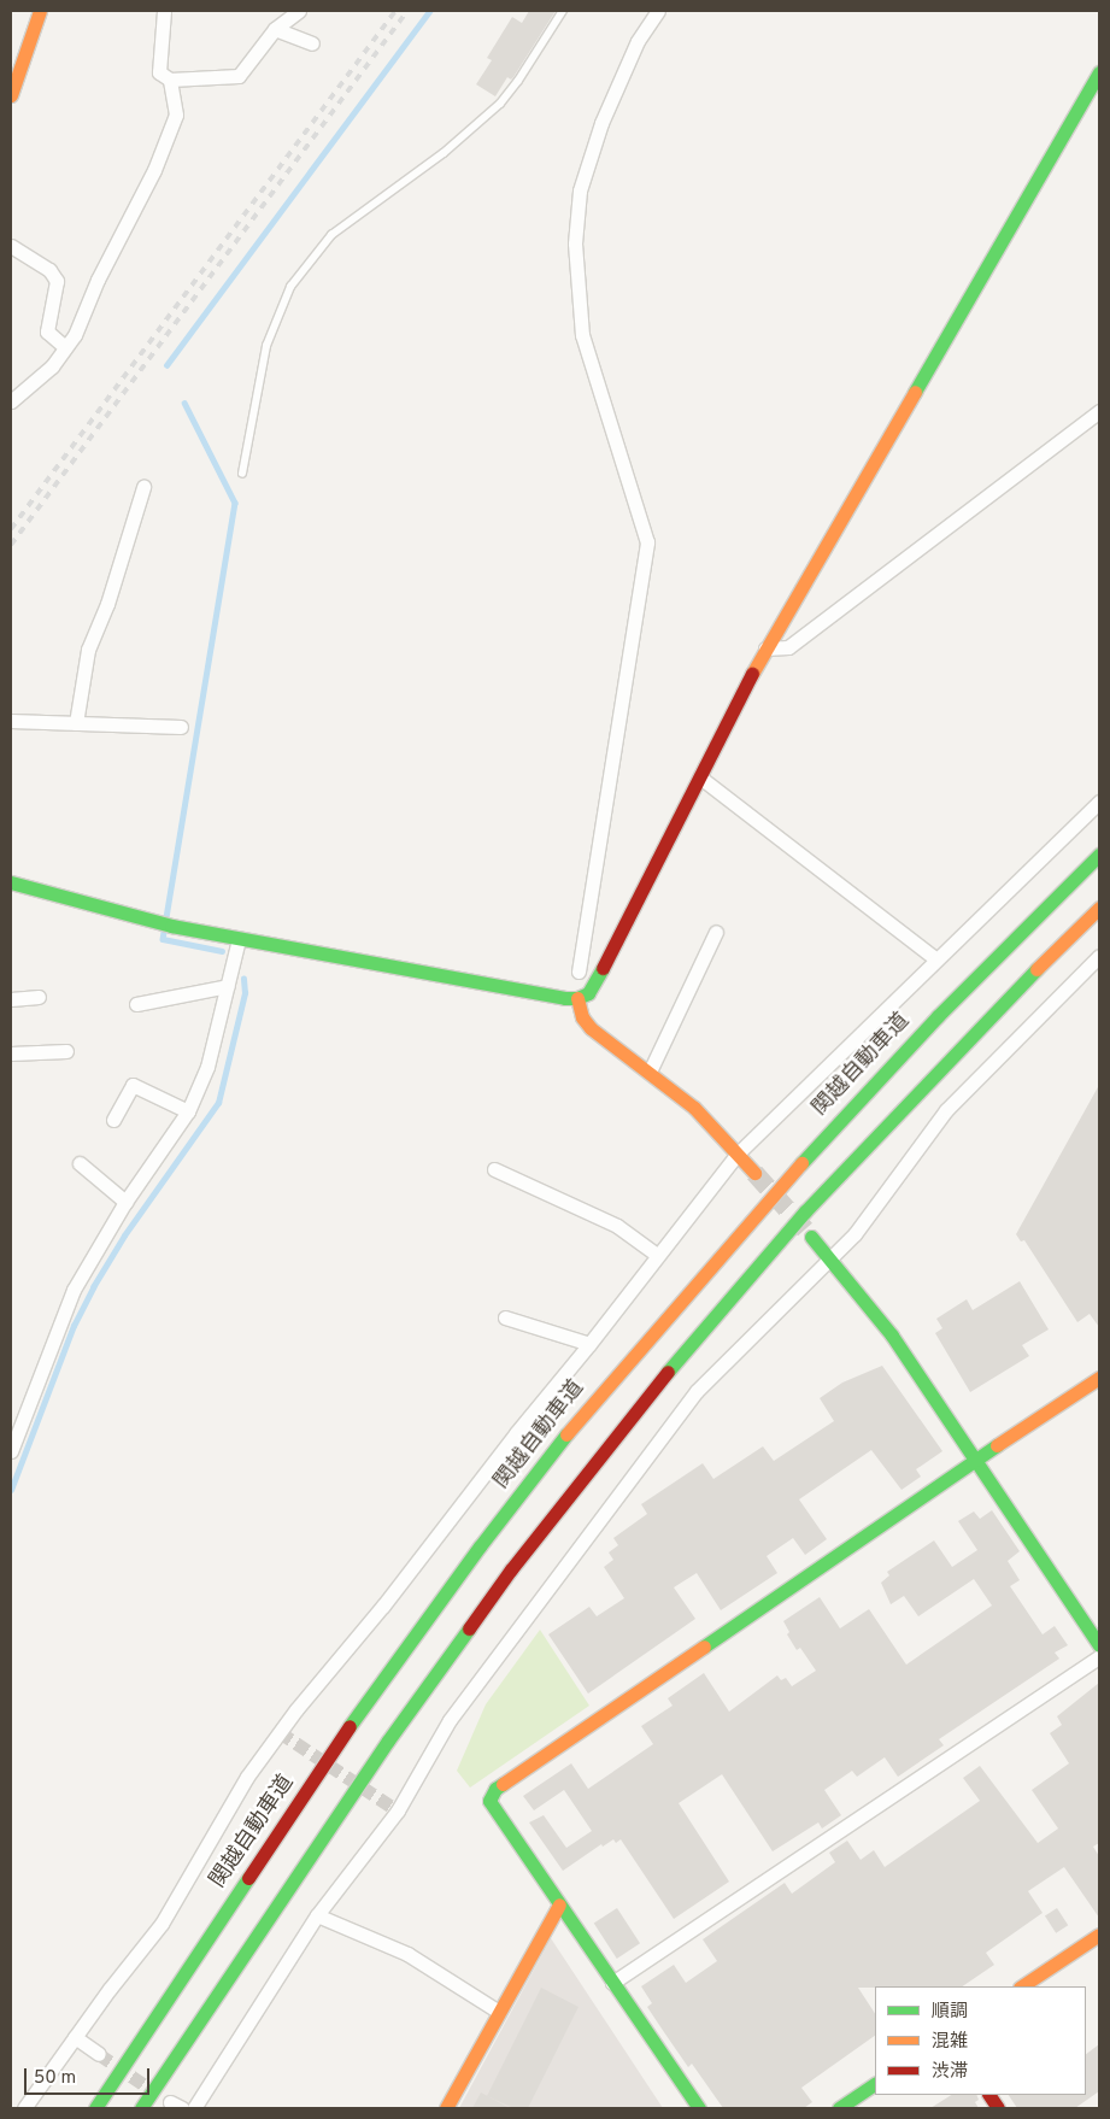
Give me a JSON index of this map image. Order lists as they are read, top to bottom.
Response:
{
  "streets": {
    "main road": ["関越自動車道"]
  },
  "legend": ["順調", "混雑", "渋滞"],
  "scale_bar": "50 m"
}
